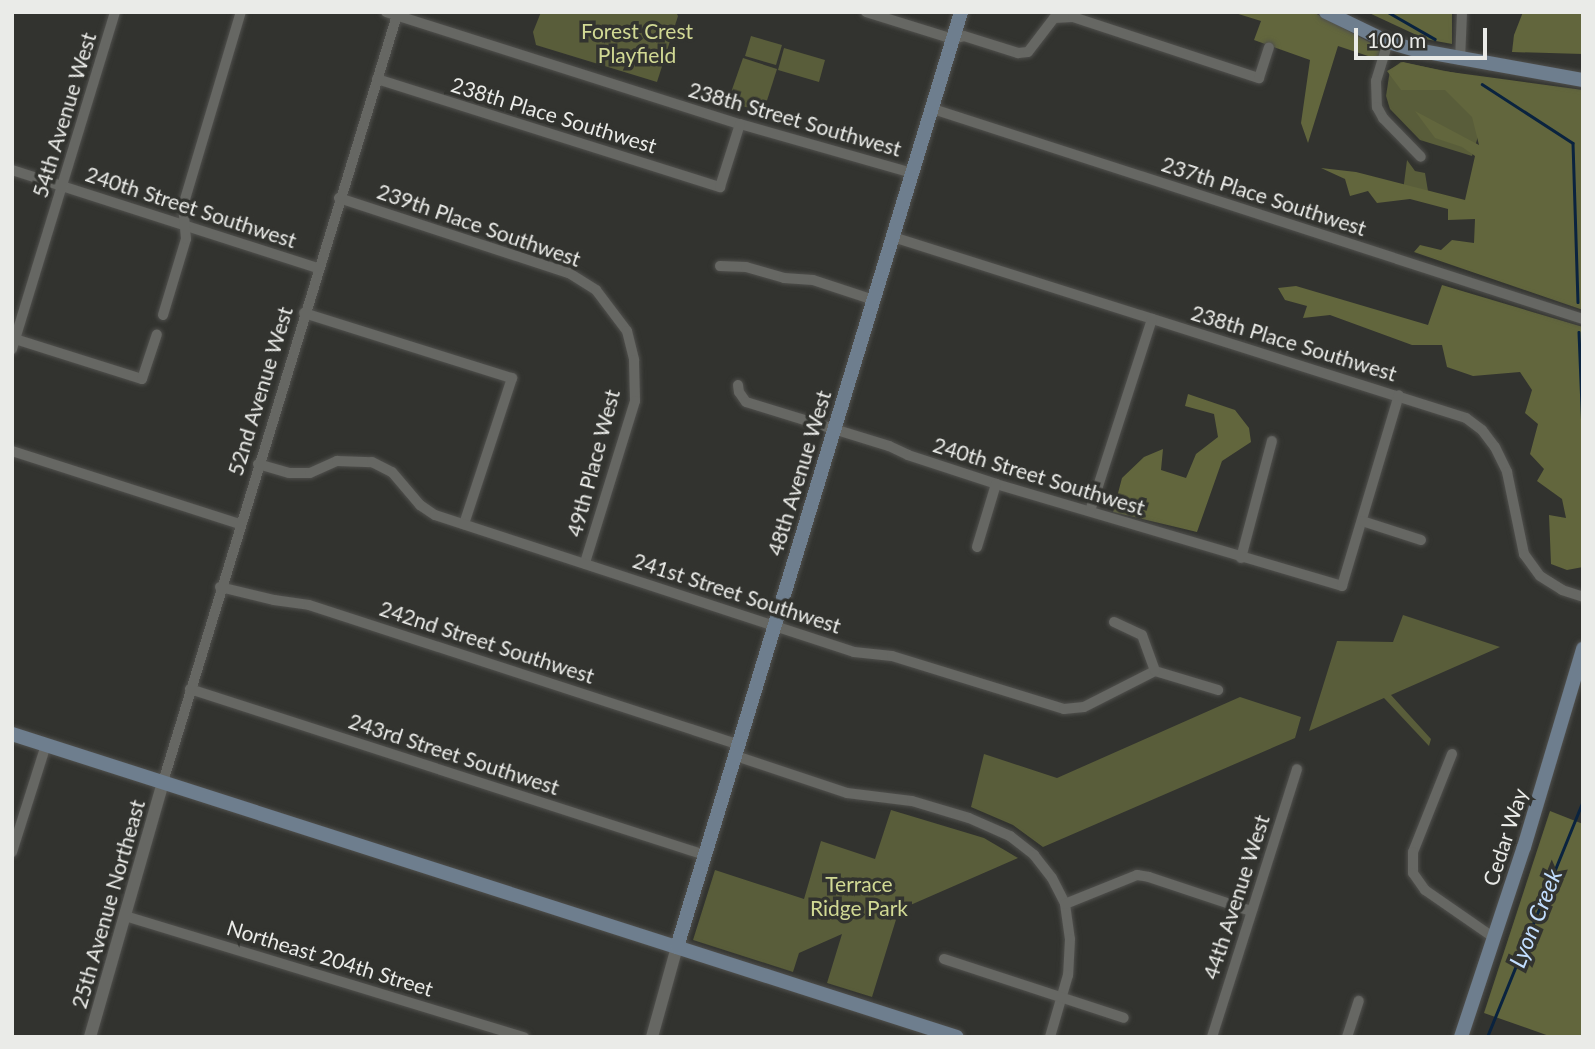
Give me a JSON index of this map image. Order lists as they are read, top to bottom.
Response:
{
  "streets": {
    "main road": ["48th Avenue West", "Cedar Way"],
    "street": [
      "54th Avenue West",
      "238th Place Southwest",
      "238th Street Southwest",
      "237th Place Southwest",
      "240th Street Southwest",
      "239th Place Southwest",
      "52nd Avenue West",
      "49th Place West",
      "241st Street Southwest",
      "242nd Street Southwest",
      "243rd Street Southwest",
      "44th Avenue West",
      "25th Avenue Northeast",
      "Northeast 204th Street"
    ]
  },
  "crossings": [
    ["54th Avenue West", "240th Street Southwest"],
    ["238th Place Southwest", "238th Street Southwest"],
    ["238th Place Southwest", "52nd Avenue West"],
    ["238th Place Southwest", "48th Avenue West"],
    ["238th Street Southwest", "52nd Avenue West"],
    ["238th Street Southwest", "48th Avenue West"],
    ["237th Place Southwest", "48th Avenue West"],
    ["240th Street Southwest", "52nd Avenue West"],
    ["240th Street Southwest", "48th Avenue West"],
    ["239th Place Southwest", "52nd Avenue West"],
    ["239th Place Southwest", "49th Place West"],
    ["52nd Avenue West", "241st Street Southwest"],
    ["52nd Avenue West", "242nd Street Southwest"],
    ["52nd Avenue West", "243rd Street Southwest"],
    ["52nd Avenue West", "25th Avenue Northeast"],
    ["49th Place West", "241st Street Southwest"],
    ["48th Avenue West", "241st Street Southwest"],
    ["48th Avenue West", "242nd Street Southwest"],
    ["48th Avenue West", "243rd Street Southwest"],
    ["25th Avenue Northeast", "Northeast 204th Street"]
  ],
  "water": ["Lyon Creek"],
  "parks": ["Forest Crest Playfield", "Terrace Ridge Park"],
  "scale_bar": "100 m"
}
